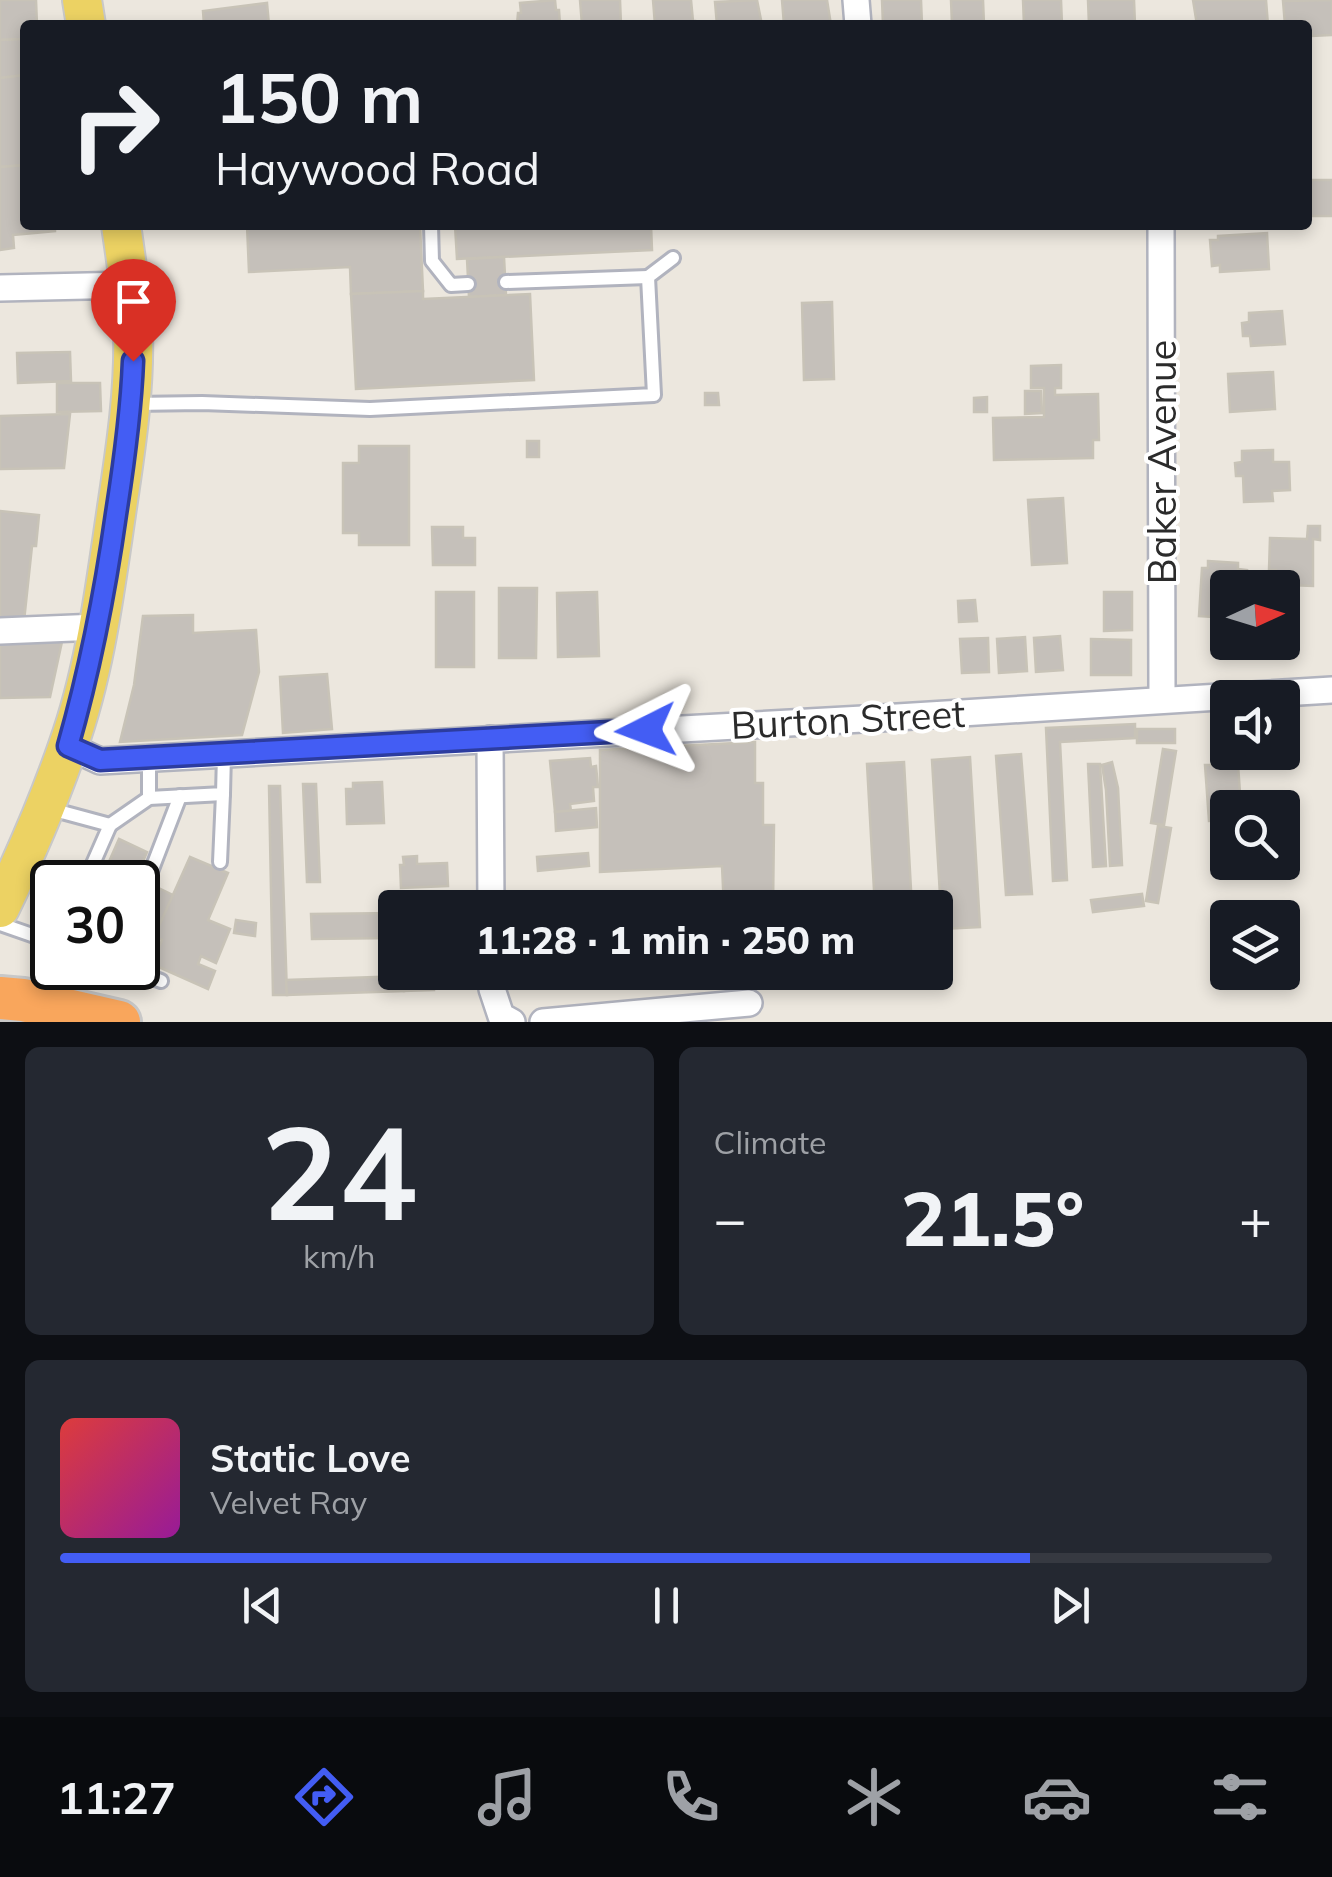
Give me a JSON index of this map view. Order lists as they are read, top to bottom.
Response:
{
  "streets": {
    "street": ["Baker Avenue", "Burton Street"]
  },
  "crossings": [
    ["Baker Avenue", "Burton Street"]
  ],
  "north": "right",
  "page": {
    "turn": ["150 m", "Haywood Road"],
    "limit": "30",
    "trip": "11:28 · 1 min · 250 m",
    "tile": [
      ["24", "km/h"],
      "Climate"
    ],
    "heat": ["−", "21.5°", "+"],
    "song": ["Static Love", "Velvet Ray"],
    "tabs": "11:27"
  }
}
